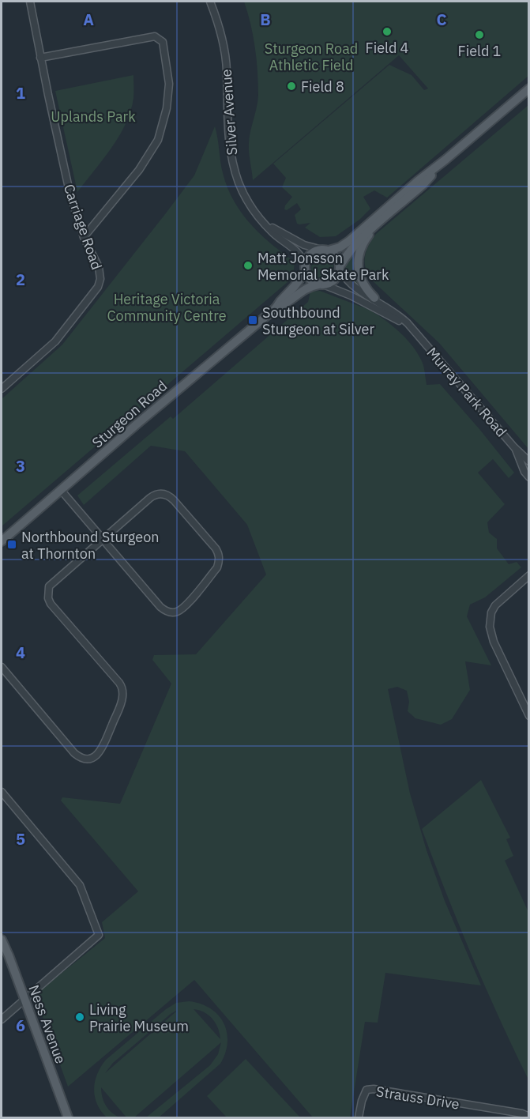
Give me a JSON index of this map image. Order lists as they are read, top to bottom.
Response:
{
  "streets": {
    "main road": ["Sturgeon Road", "Ness Avenue"],
    "street": [
      "Silver Avenue",
      "Carriage Road",
      "Murray Park Road",
      "Strauss Drive"
    ]
  },
  "crossings": [
    ["Silver Avenue", "Murray Park Road"],
    ["Silver Avenue", "Sturgeon Road"],
    ["Murray Park Road", "Sturgeon Road"]
  ],
  "parks": ["Sturgeon Road Athletic Field", "Uplands Park", "Heritage Victoria Community Centre"],
  "places": {
    "other": [
      "Field 4",
      "Field 1",
      "Field 8",
      "Matt Jonsson Memorial Skate Park",
      "Living Prairie Museum"
    ],
    "transit": ["Southbound Sturgeon at Silver", "Northbound Sturgeon at Thornton"]
  },
  "grid": {
    "columns": ["A", "B", "C"],
    "rows": [
      "1",
      "2",
      "3",
      "4",
      "5",
      "6"
    ]
  }
}
